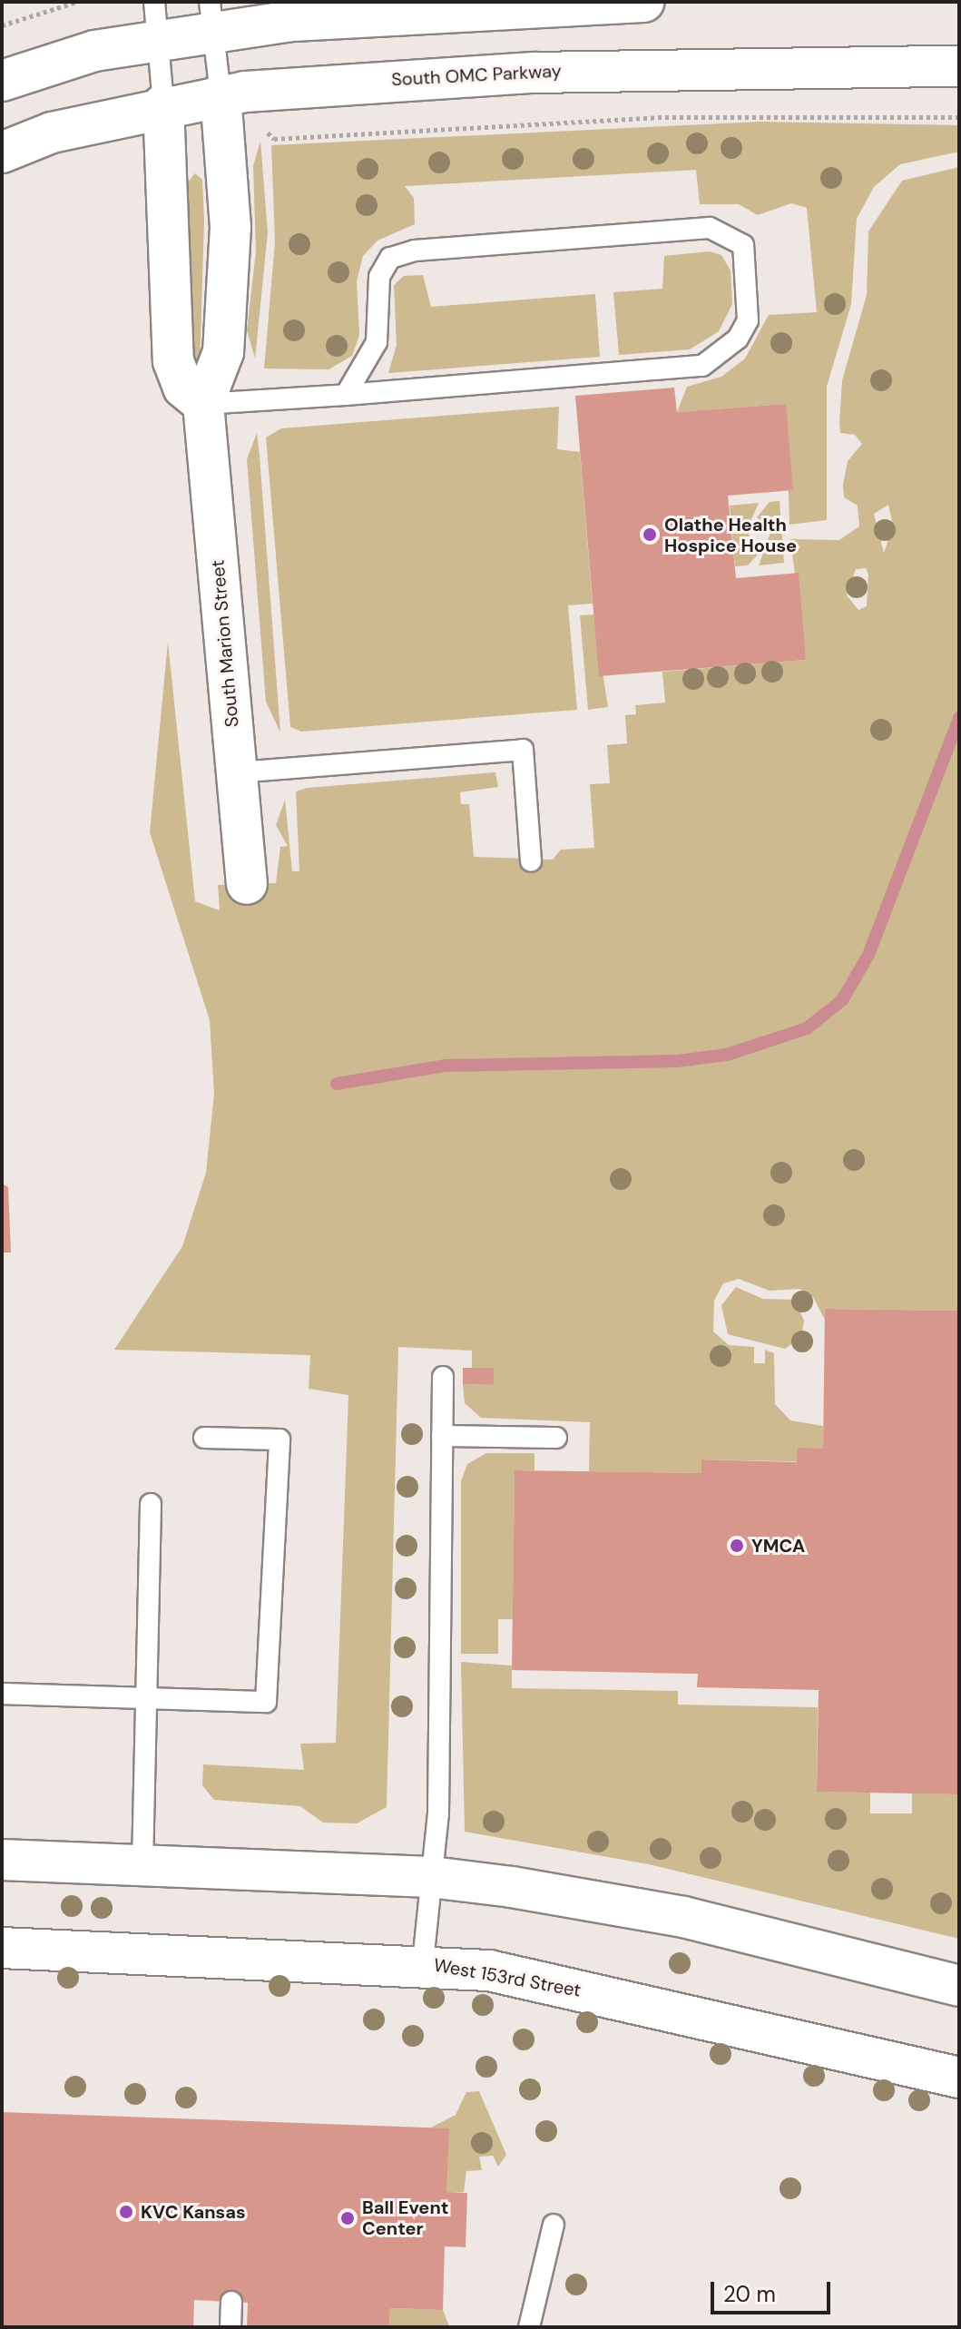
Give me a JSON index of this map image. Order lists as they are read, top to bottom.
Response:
{
  "streets": {
    "street": ["South OMC Parkway", "South Marion Street", "West 153rd Street"]
  },
  "crossings": [
    ["South OMC Parkway", "South Marion Street"]
  ],
  "places": [
    "Olathe Health Hospice House",
    "YMCA",
    "KVC Kansas",
    "Ball Event Center"
  ],
  "scale_bar": "20 m"
}
